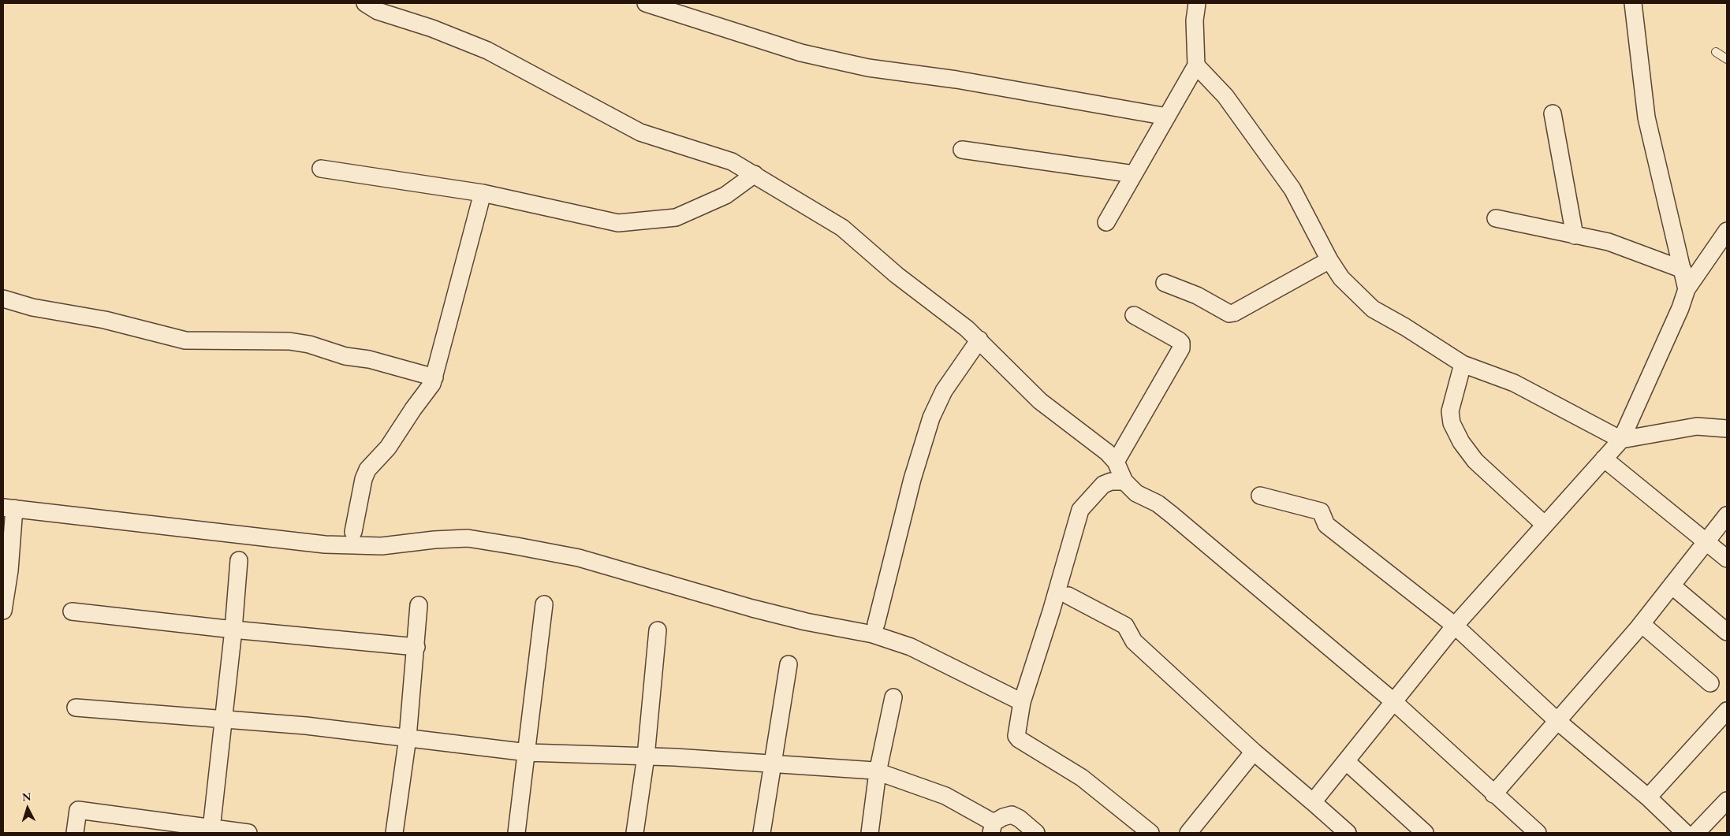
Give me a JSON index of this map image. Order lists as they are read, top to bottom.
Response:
{
  "north": "top"
}
